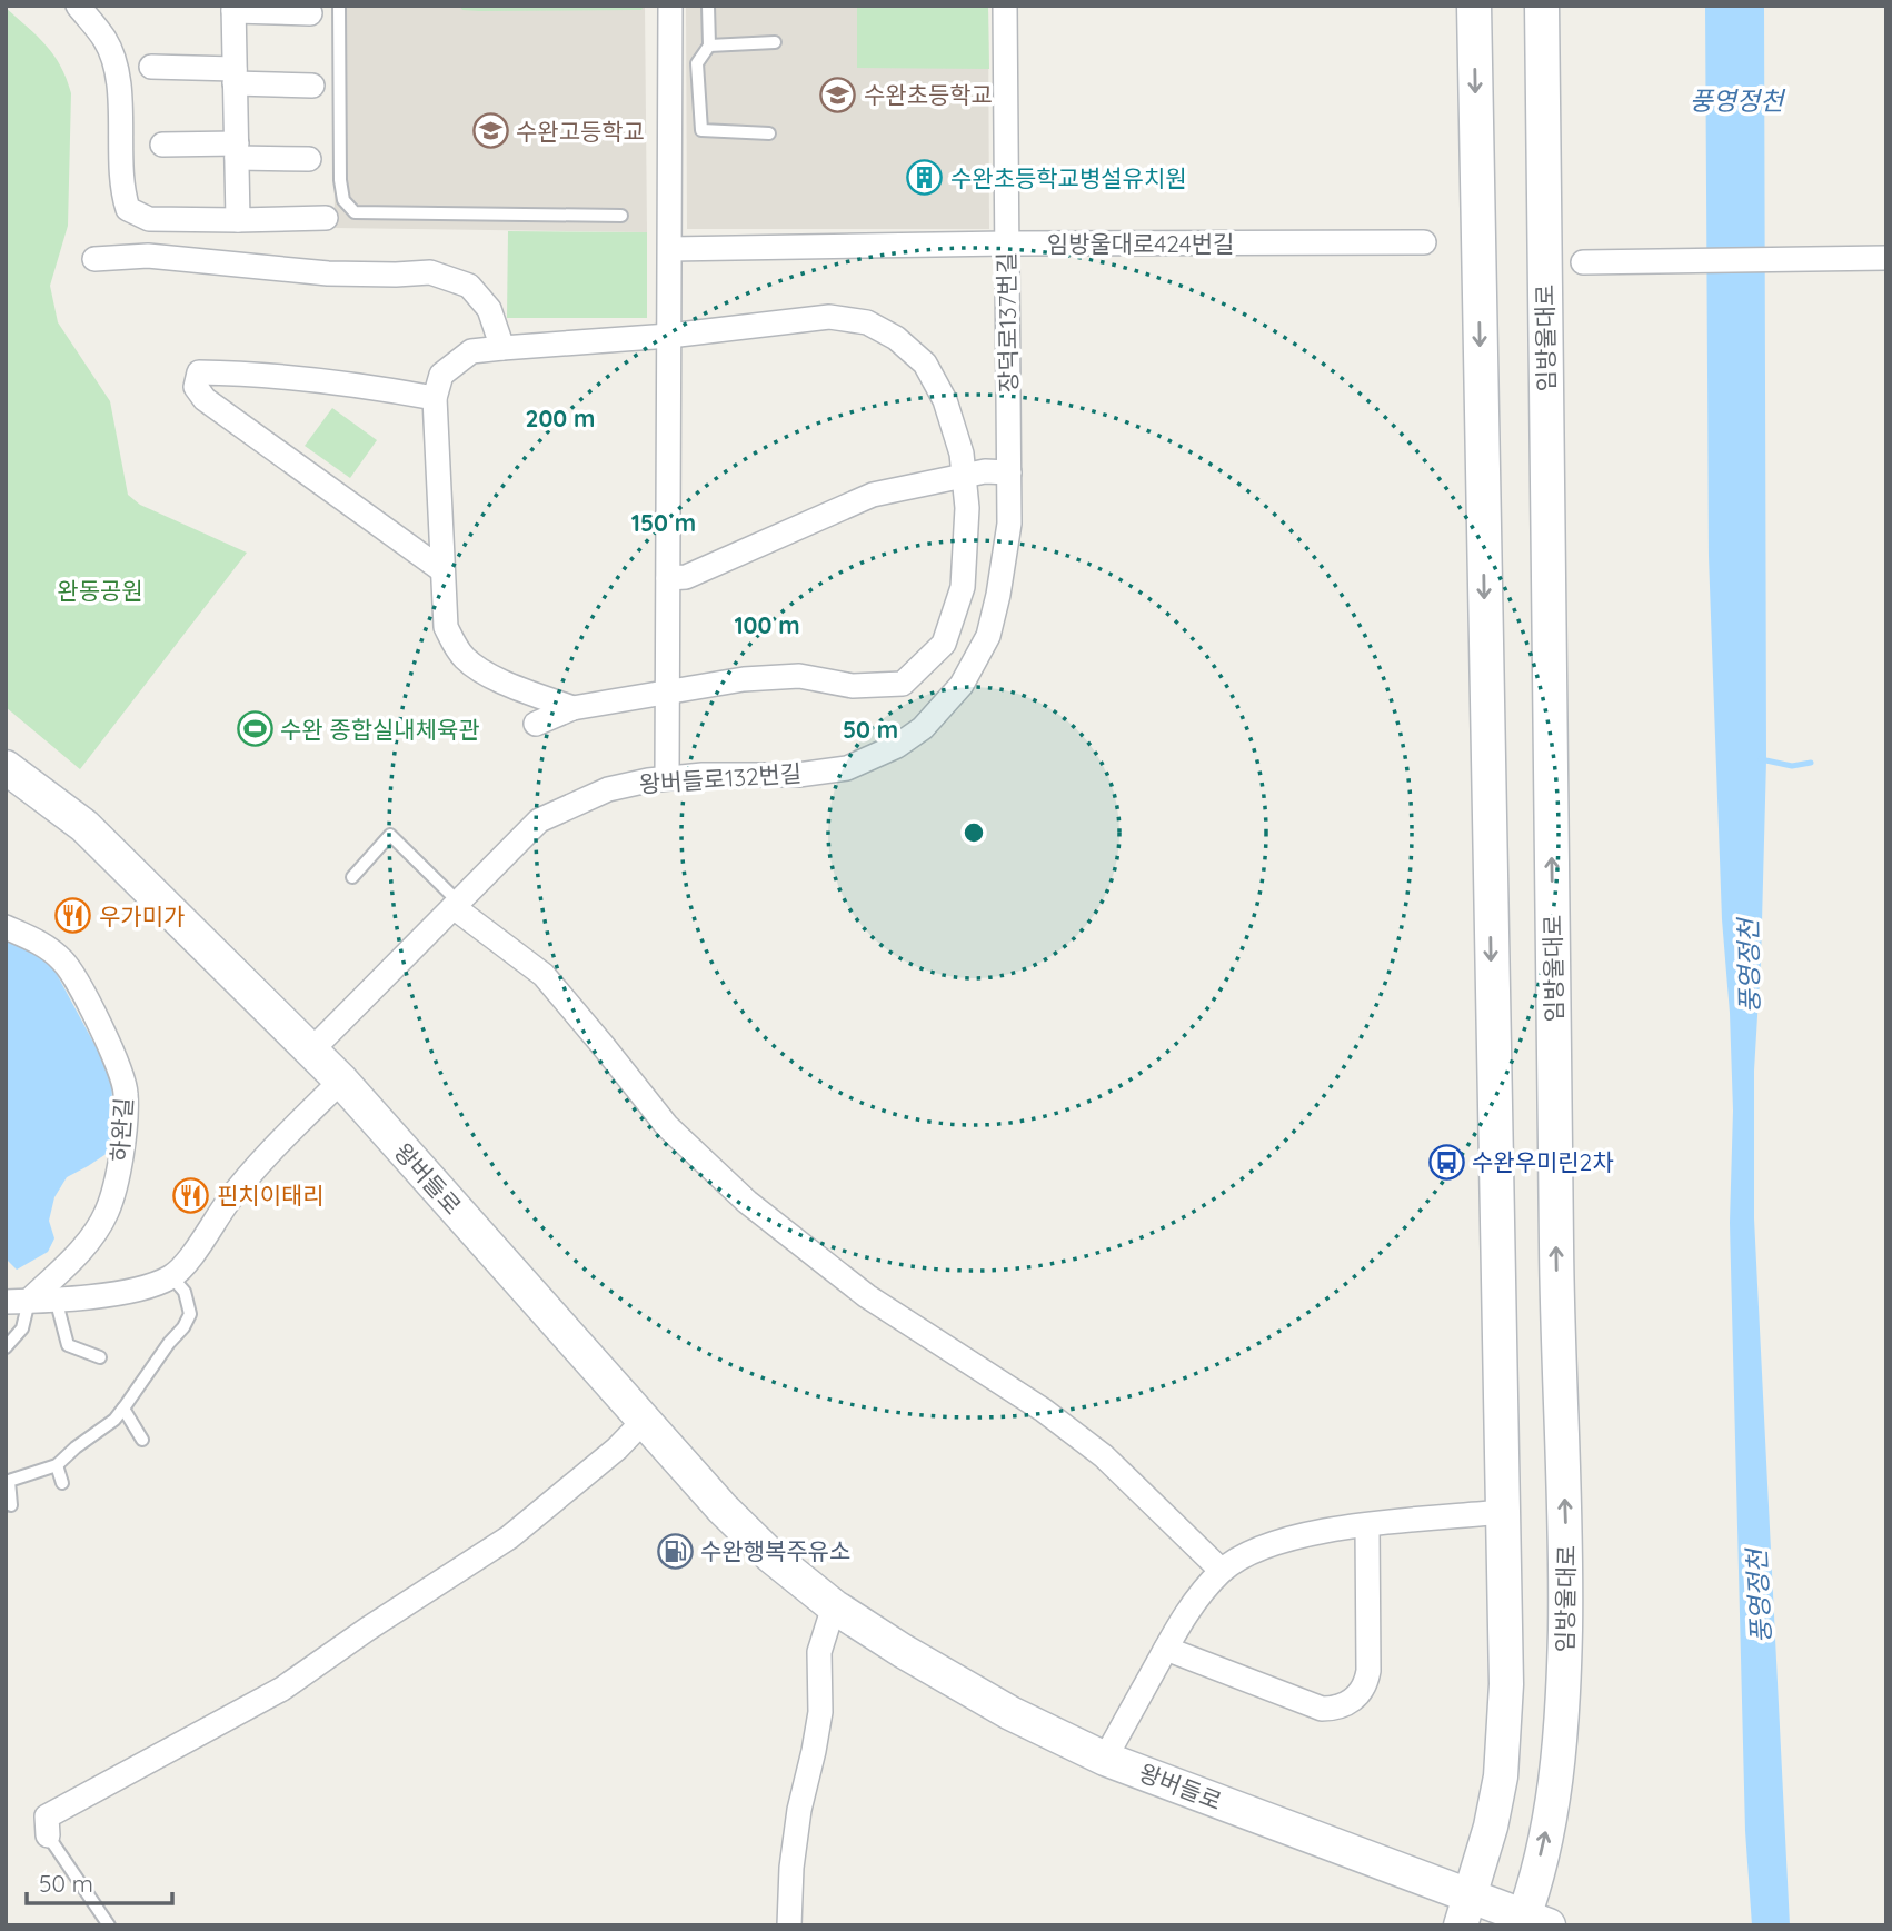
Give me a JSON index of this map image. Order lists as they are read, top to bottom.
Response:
{
  "streets": {
    "main road": ["임방울대로", "왕버들로"],
    "street": [
      "임방울대로424번길",
      "장덕로137번길",
      "왕버들로132번길",
      "하완길"
    ]
  },
  "crossings": [
    ["임방울대로424번길", "장덕로137번길"],
    ["장덕로137번길", "왕버들로132번길"],
    ["임방울대로", "왕버들로"],
    ["왕버들로132번길", "왕버들로"]
  ],
  "water": ["풍영정천"],
  "parks": ["완동공원"],
  "places": {
    "school or university": ["수완초등학교", "수완고등학교"],
    "building": ["수완초등학교병설유치원"],
    "sports": ["수완 종합실내체육관"],
    "restaurant": ["우가미가", "핀치이태리"],
    "bus stop": ["수완우미린2차"],
    "fuel station": ["수완행복주유소"]
  },
  "scale_bar": "50 m",
  "rings": [
    "200 m",
    "150 m",
    "100 m",
    "50 m"
  ]
}
